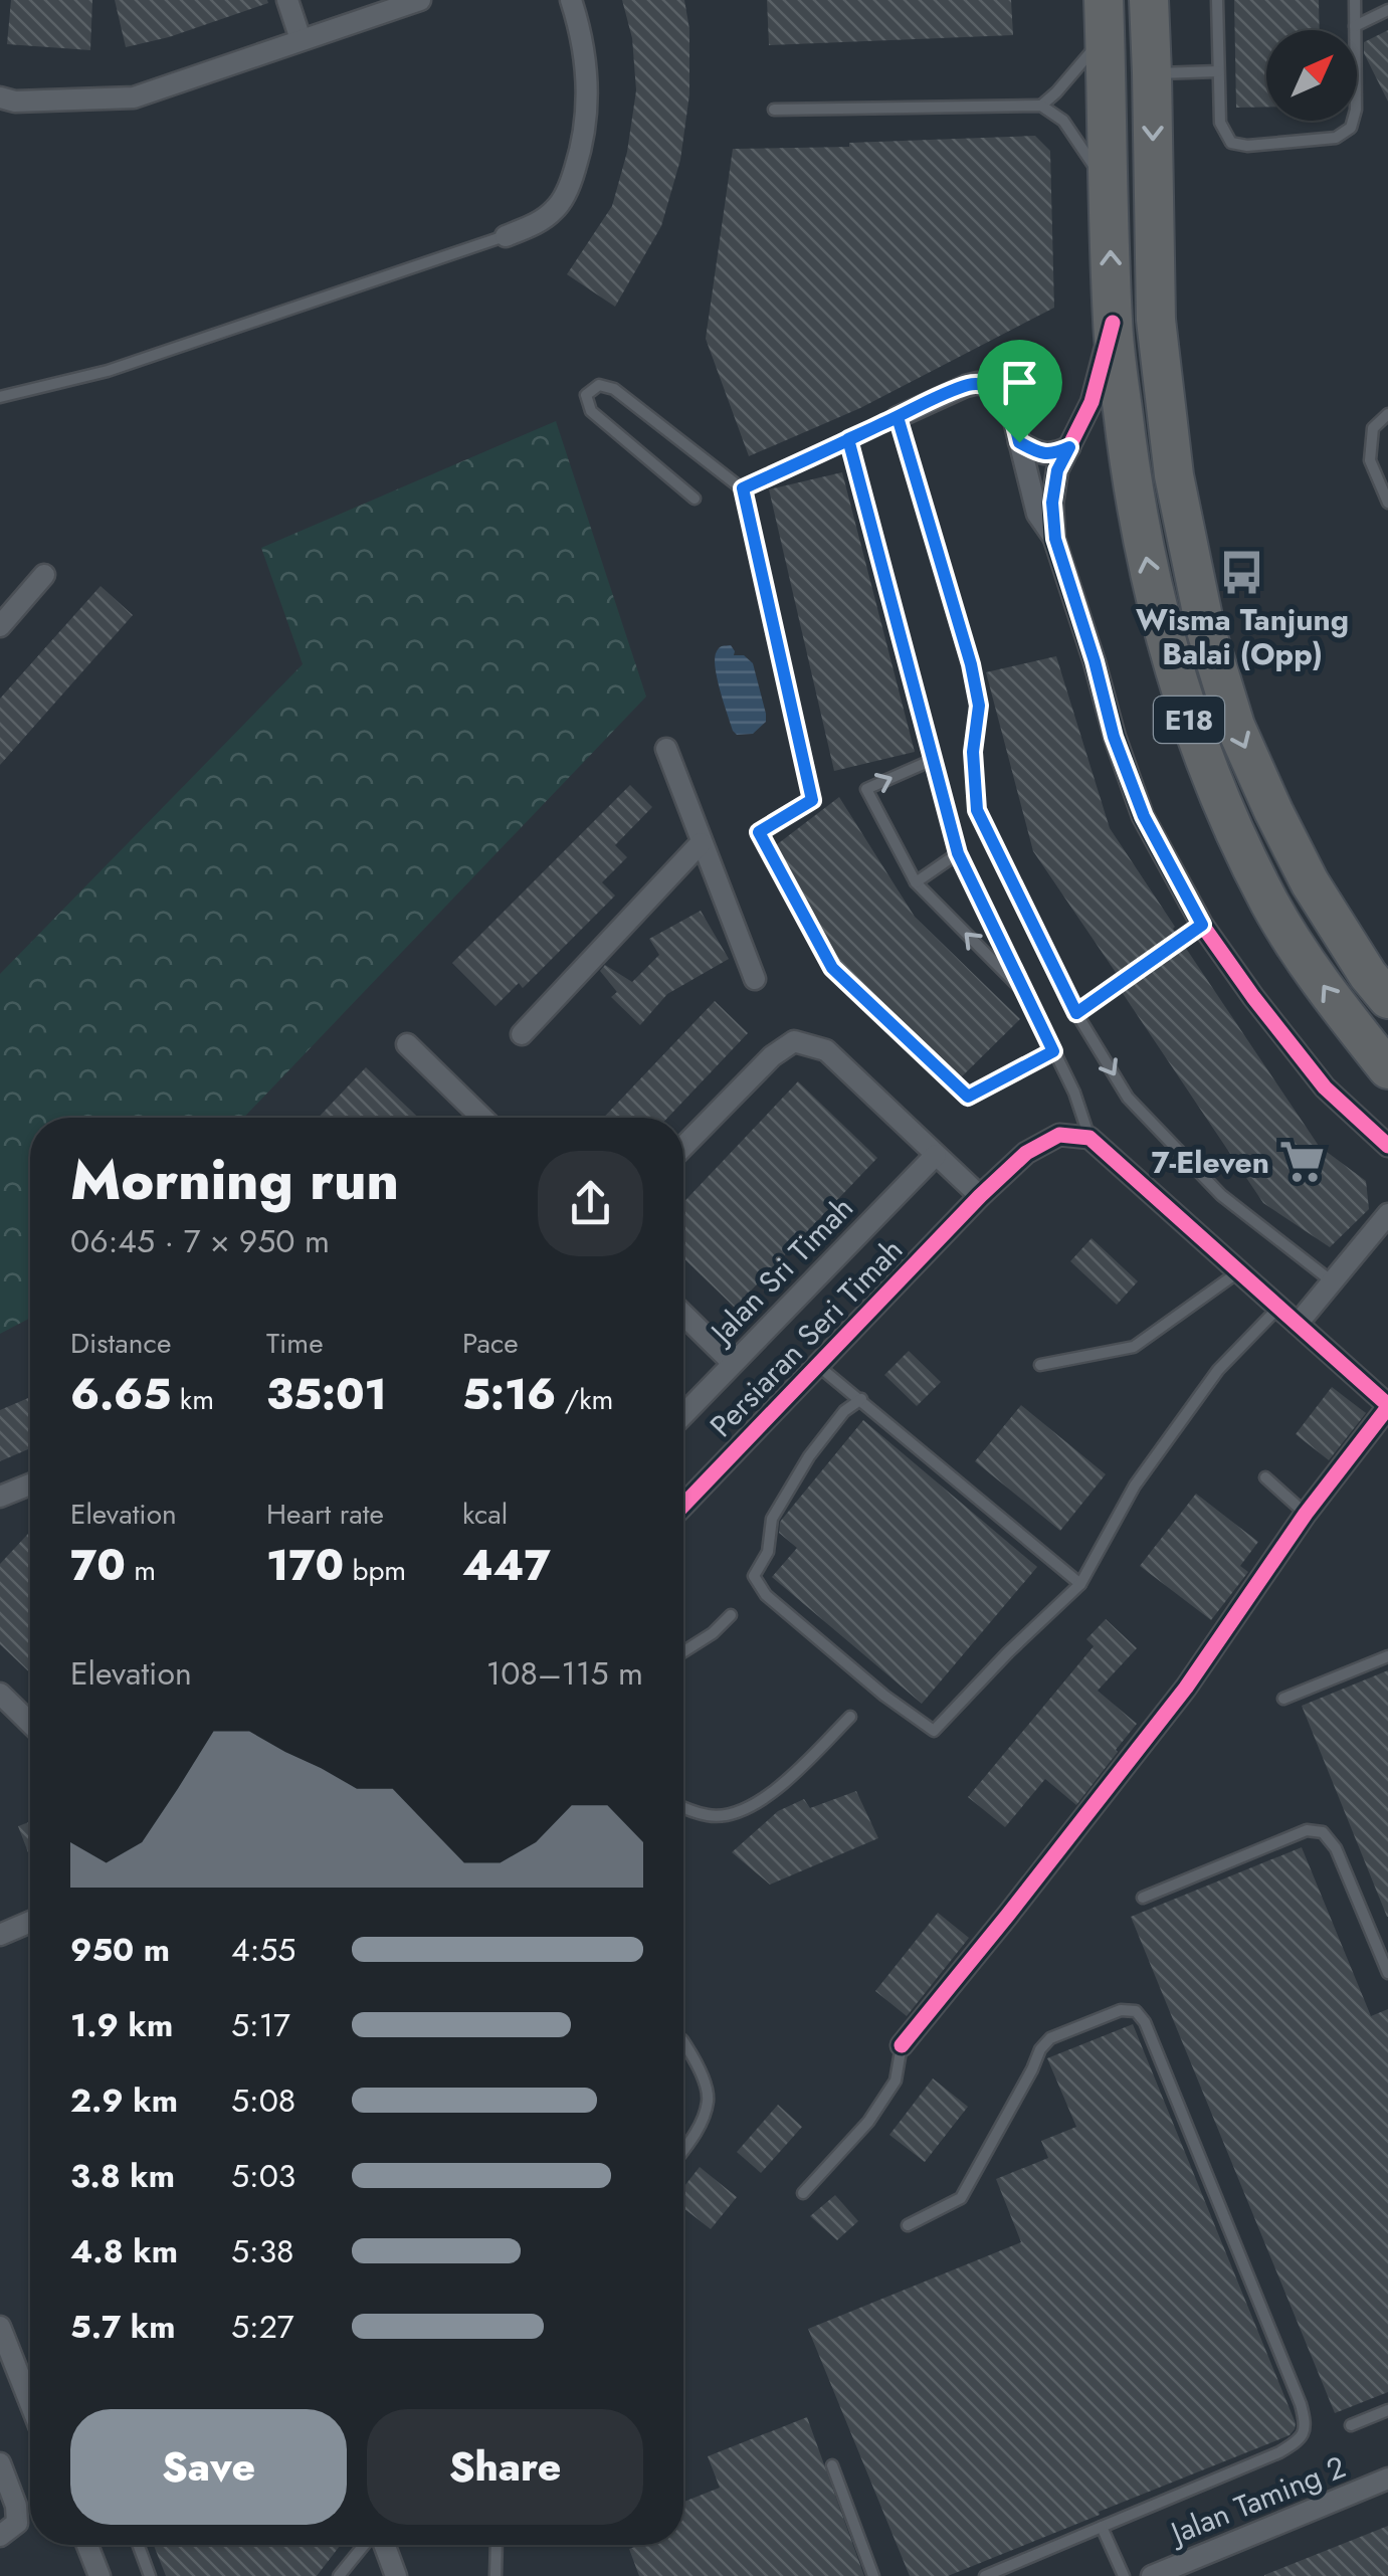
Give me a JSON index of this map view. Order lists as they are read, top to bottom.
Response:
{
  "streets": {
    "highway": ["E18"],
    "street": ["Jalan Sri Timah", "Persiaran Seri Timah", "Jalan Taming 2"]
  },
  "places": {
    "bus stop": ["Wisma Tanjung Balai (Opp)"],
    "supermarket": ["7-Eleven"]
  },
  "north": "top right",
  "page": {
    "heading": ["Morning run", "06:45 · 7 × 950 m"],
    "stats": [
      ["Distance", "6.65 km"],
      ["Time", "35:01"],
      ["Pace", "5:16 /km"],
      ["Elevation", "70 m"],
      ["Heart rate", "170 bpm"],
      ["kcal", "447"]
    ],
    "chart": ["Elevation", "108–115 m"],
    "list": [
      {
        "name": "950 m",
        "note": "4:55"
      },
      {
        "name": "1.9 km",
        "note": "5:17"
      },
      {
        "name": "2.9 km",
        "note": "5:08"
      },
      {
        "name": "3.8 km",
        "note": "5:03"
      },
      {
        "name": "4.8 km",
        "note": "5:38"
      },
      {
        "name": "5.7 km",
        "note": "5:27"
      }
    ],
    "buttons": ["Save", "Share"]
  }
}
